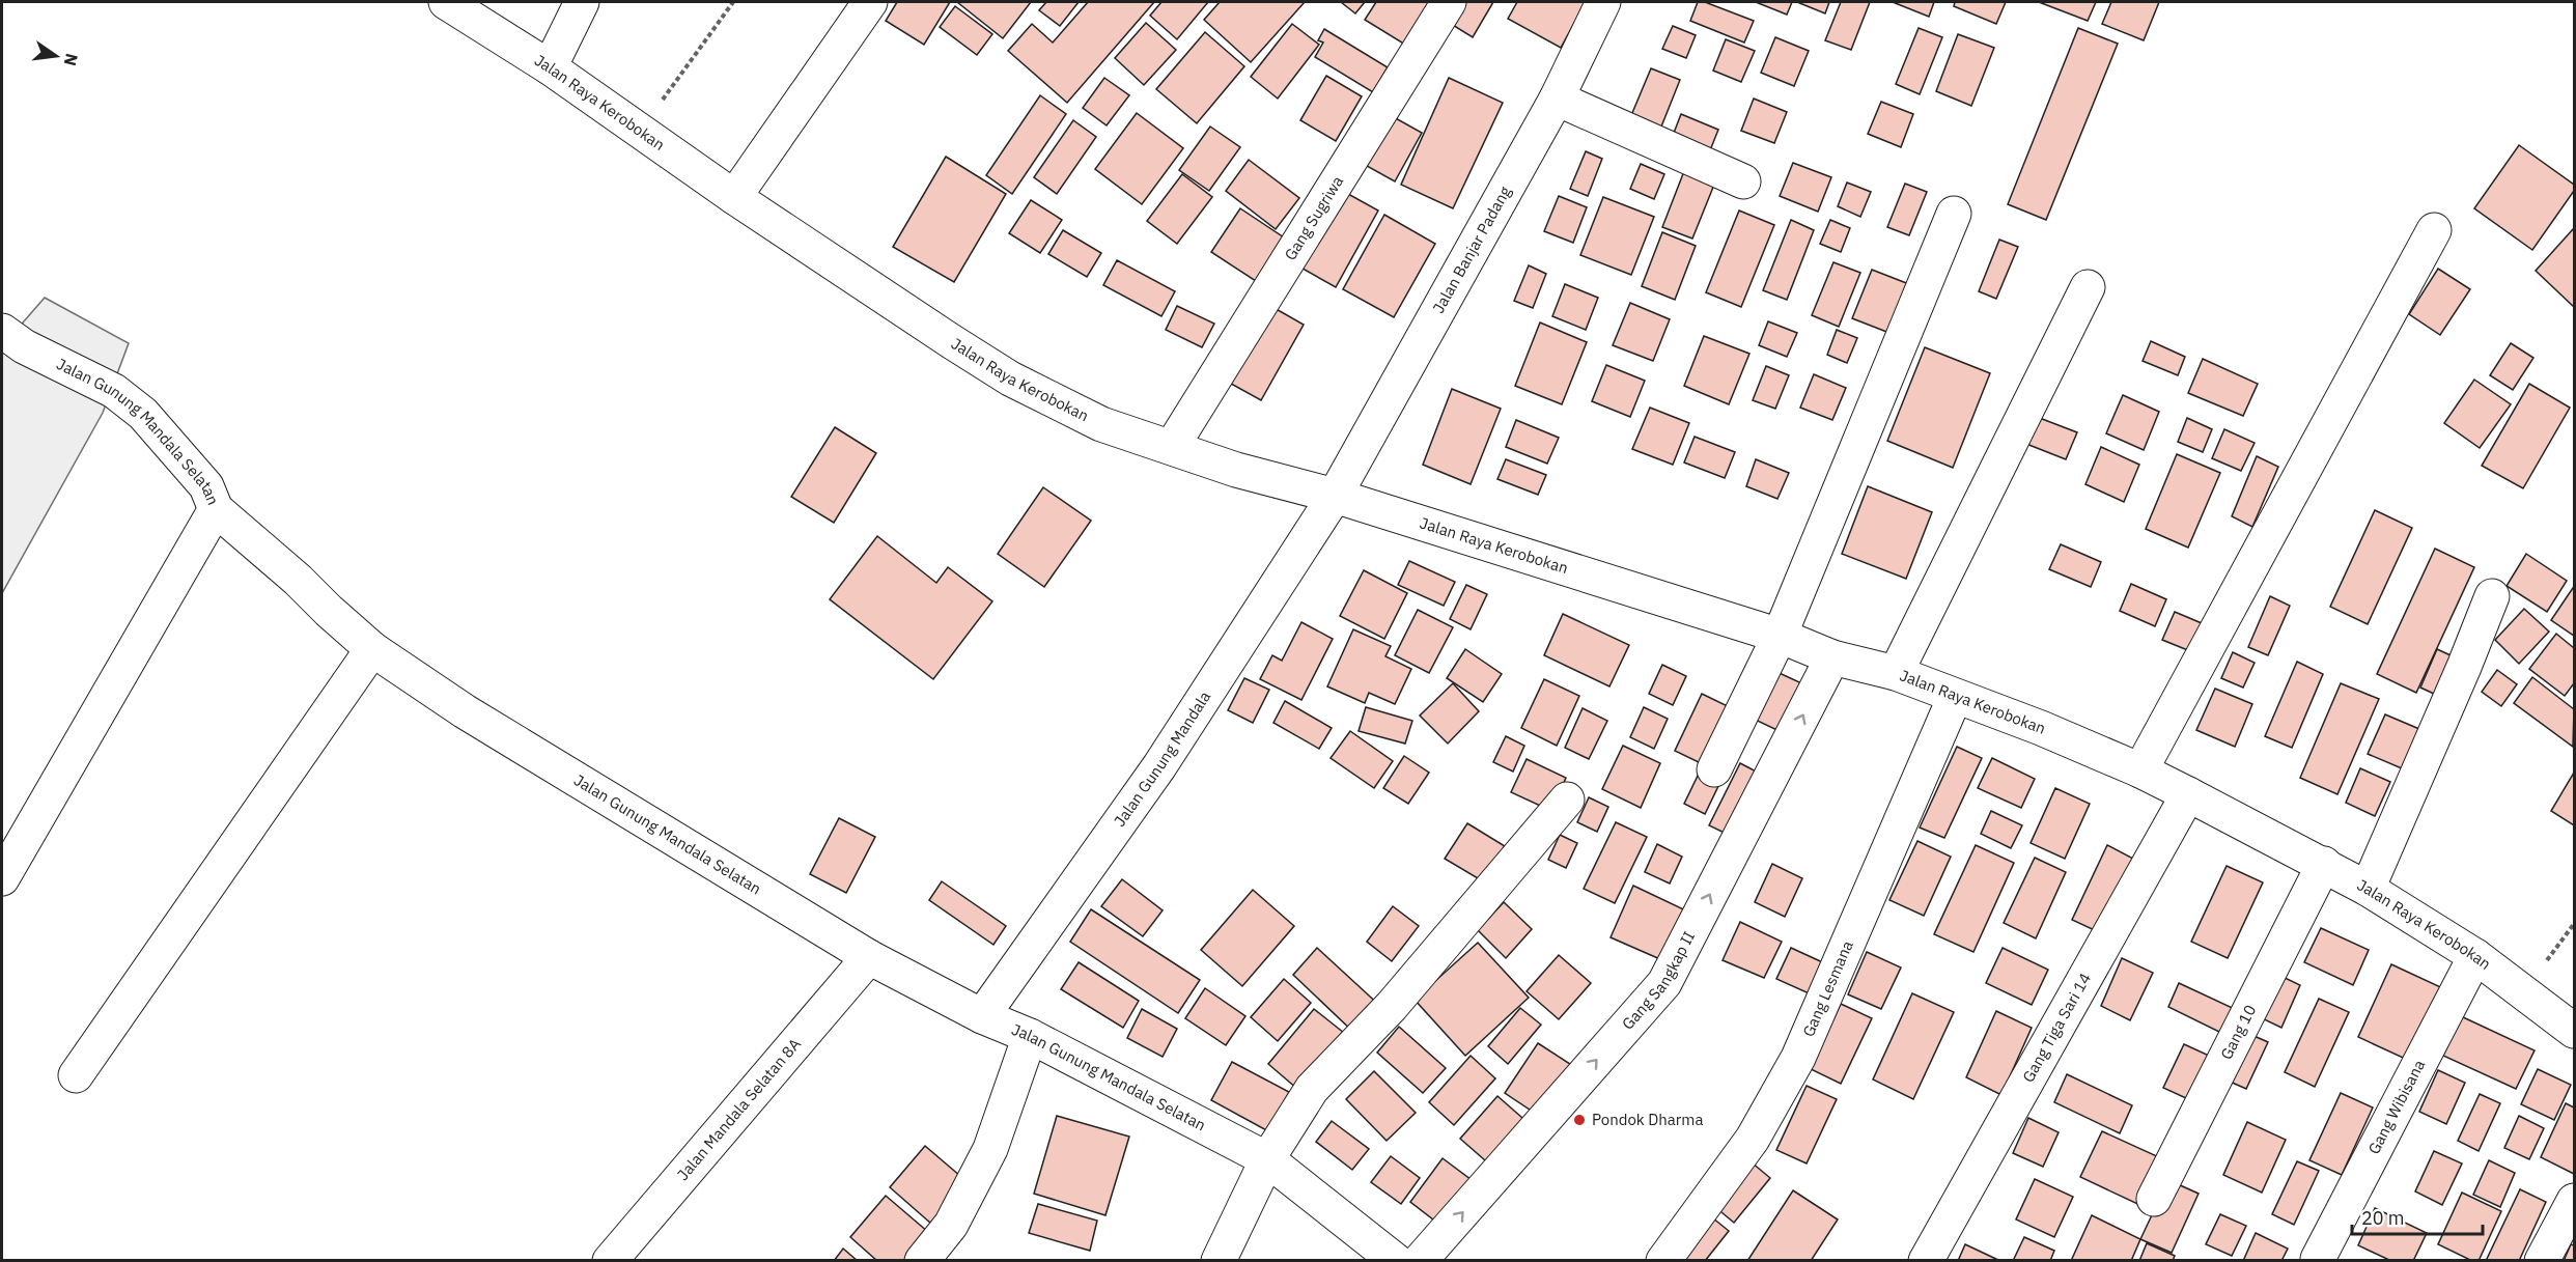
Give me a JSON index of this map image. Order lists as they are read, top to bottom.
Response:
{
  "streets": {
    "street": [
      "Jalan Raya Kerobokan",
      "Gang Sugriwa",
      "Jalan Banjar Padang",
      "Jalan Gunung Mandala Selatan",
      "Jalan Gunung Mandala",
      "Gang Sangkap II",
      "Gang Lesmana",
      "Gang Tiga Sari 14",
      "Gang 10",
      "Gang Wibisana",
      "Jalan Mandala Selatan 8A"
    ]
  },
  "crossings": [
    ["Jalan Raya Kerobokan", "Jalan Banjar Padang"],
    ["Jalan Raya Kerobokan", "Jalan Gunung Mandala"],
    ["Jalan Raya Kerobokan", "Gang Sangkap II"],
    ["Jalan Raya Kerobokan", "Gang Lesmana"],
    ["Jalan Raya Kerobokan", "Gang Tiga Sari 14"],
    ["Jalan Raya Kerobokan", "Gang 10"],
    ["Jalan Raya Kerobokan", "Gang Wibisana"],
    ["Jalan Banjar Padang", "Jalan Gunung Mandala"],
    ["Jalan Gunung Mandala Selatan", "Jalan Gunung Mandala"],
    ["Jalan Gunung Mandala Selatan", "Jalan Mandala Selatan 8A"]
  ],
  "places": ["Pondok Dharma"],
  "scale_bar": "20 m",
  "north": "right"
}
